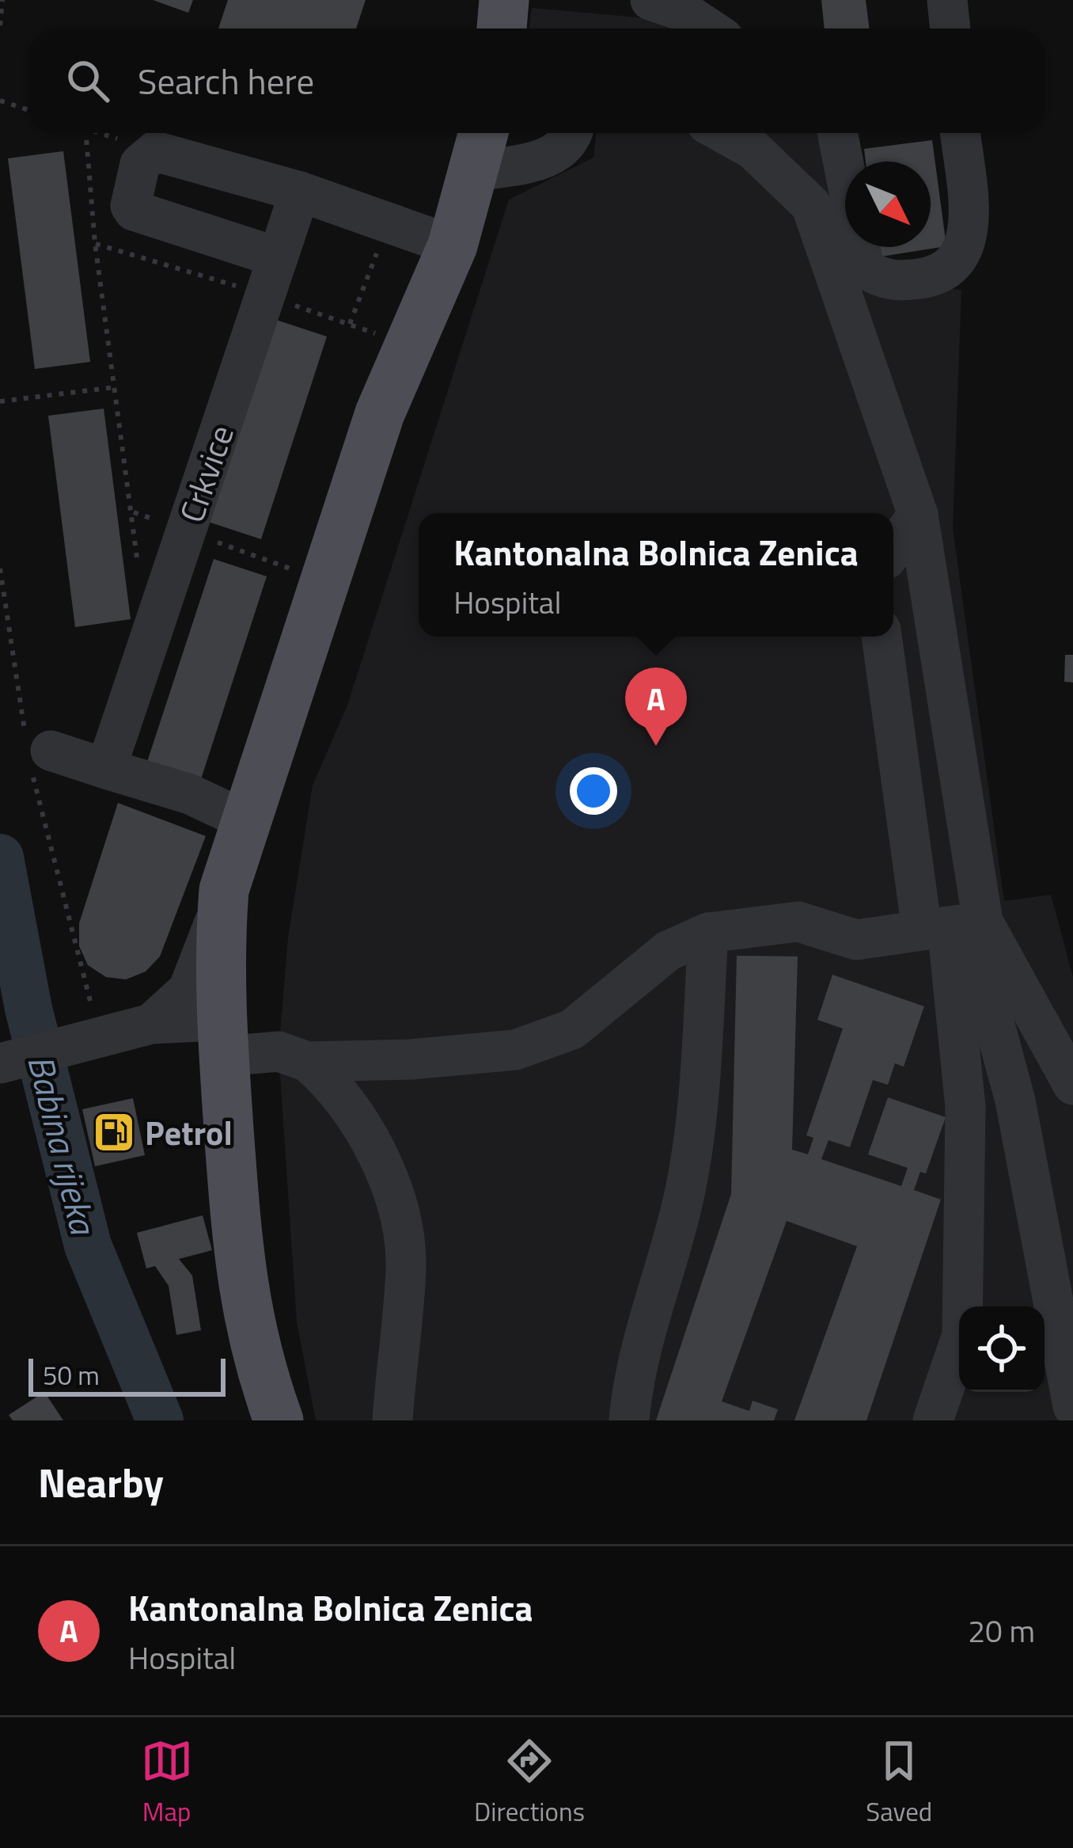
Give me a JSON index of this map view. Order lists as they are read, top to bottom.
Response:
{
  "streets": {
    "street": ["Crkvice"]
  },
  "water": ["Babina rijeka"],
  "places": {
    "fuel station": ["Petrol"]
  },
  "scale_bar": "50 m",
  "north": "bottom right",
  "page": {
    "search": "Search here",
    "popup": ["Kantonalna Bolnica Zenica", "Hospital"],
    "pins": "A",
    "scale": "50 m",
    "heading": "Nearby",
    "list": [
      {
        "mark": "A",
        "name": "Kantonalna Bolnica Zenica",
        "note": "Hospital",
        "value": "20 m"
      }
    ],
    "nav": ["Map", "Directions", "Saved"]
  }
}
